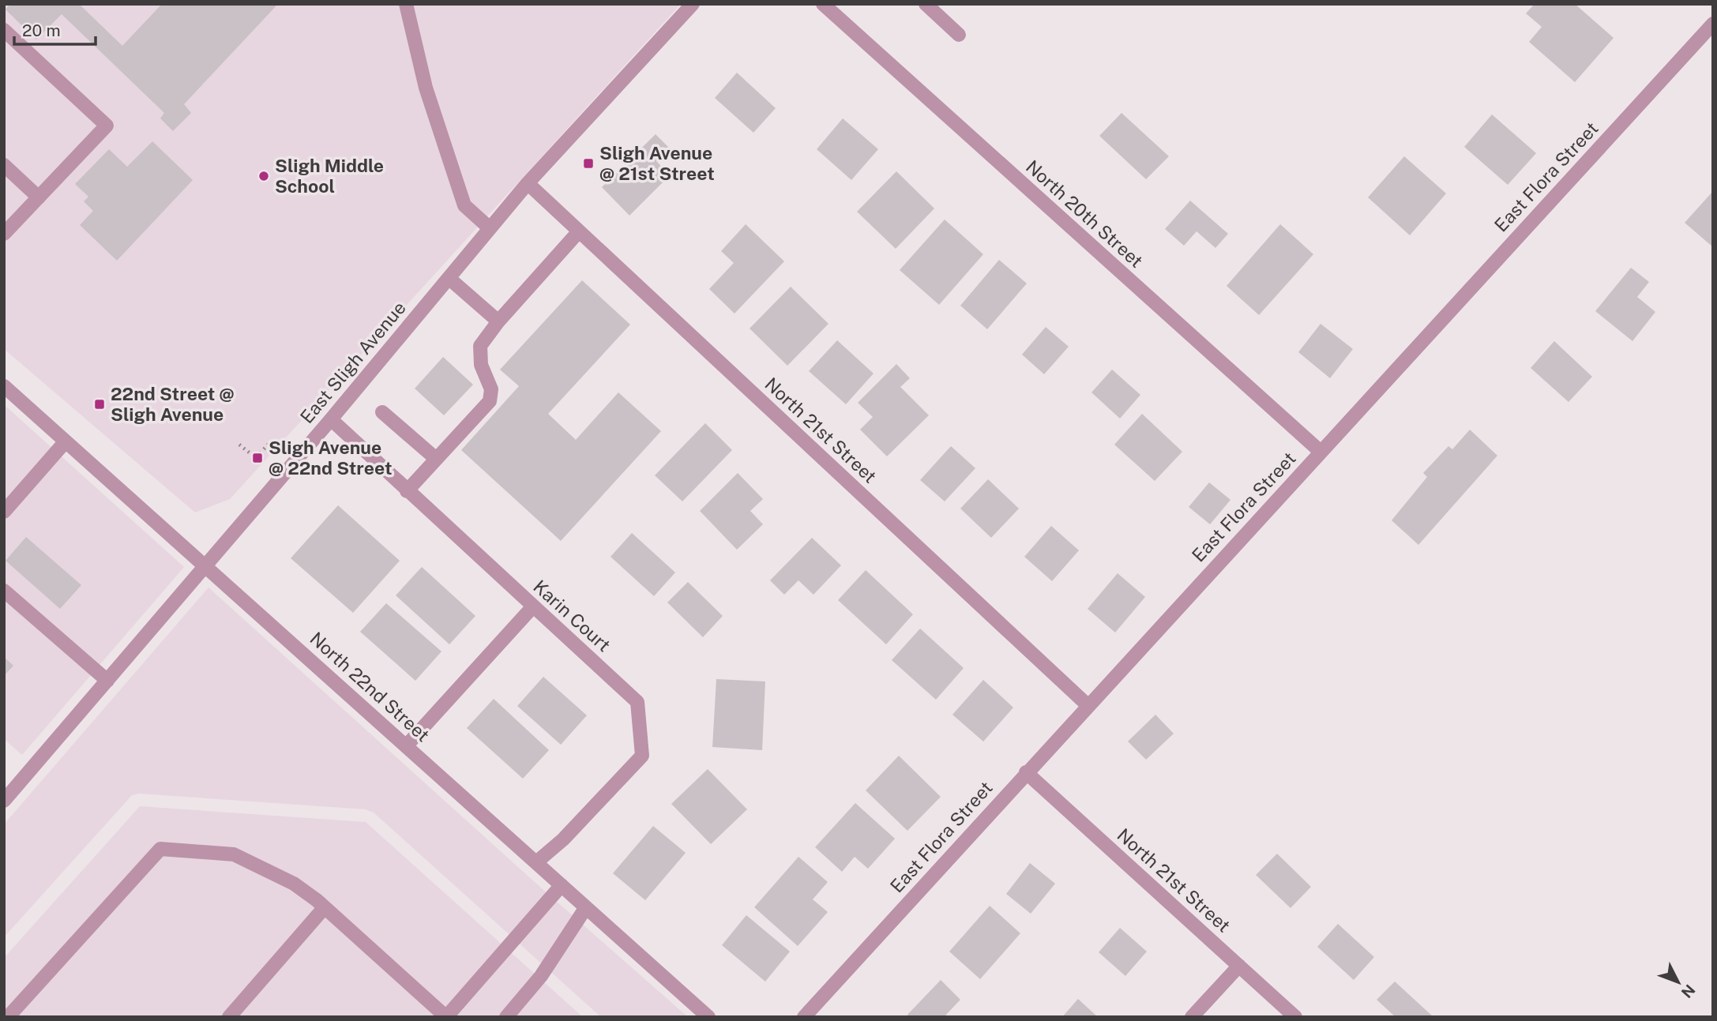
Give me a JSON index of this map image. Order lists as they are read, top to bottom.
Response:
{
  "streets": {
    "street": [
      "East Flora Street",
      "North 20th Street",
      "East Sligh Avenue",
      "North 21st Street",
      "Karin Court",
      "North 22nd Street"
    ]
  },
  "crossings": [
    ["East Flora Street", "North 20th Street"],
    ["East Flora Street", "North 21st Street"],
    ["East Sligh Avenue", "North 21st Street"],
    ["East Sligh Avenue", "Karin Court"],
    ["East Sligh Avenue", "North 22nd Street"],
    ["Karin Court", "North 22nd Street"]
  ],
  "places": {
    "transit": ["Sligh Avenue @ 21st Street", "22nd Street @ Sligh Avenue", "Sligh Avenue @ 22nd Street"],
    "other": ["Sligh Middle School"]
  },
  "scale_bar": "20 m",
  "north": "bottom right"
}
